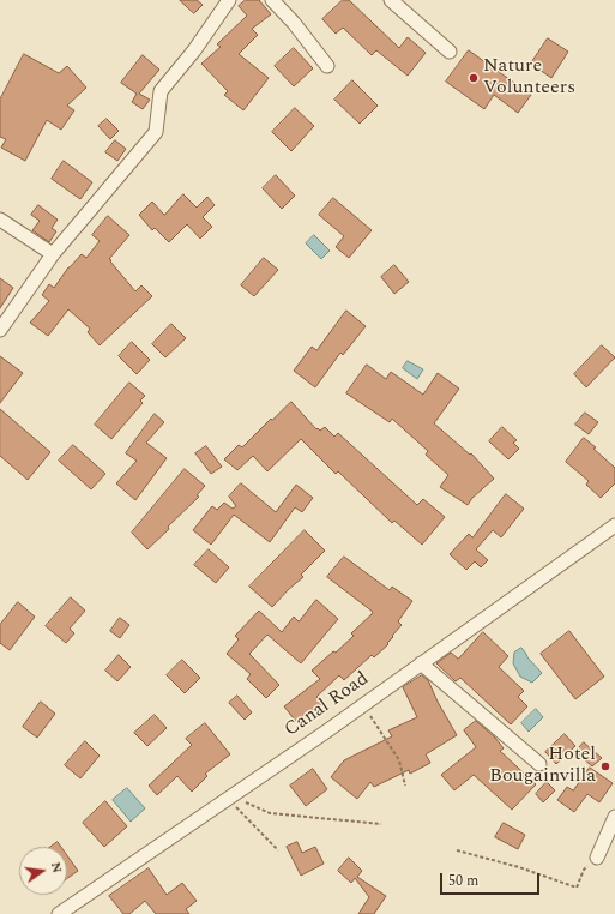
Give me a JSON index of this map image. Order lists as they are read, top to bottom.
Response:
{
  "streets": {
    "street": ["Canal Road"]
  },
  "places": ["Nature Volunteers", "Hotel Bougainvilla"],
  "scale_bar": "50 m",
  "north": "right"
}
